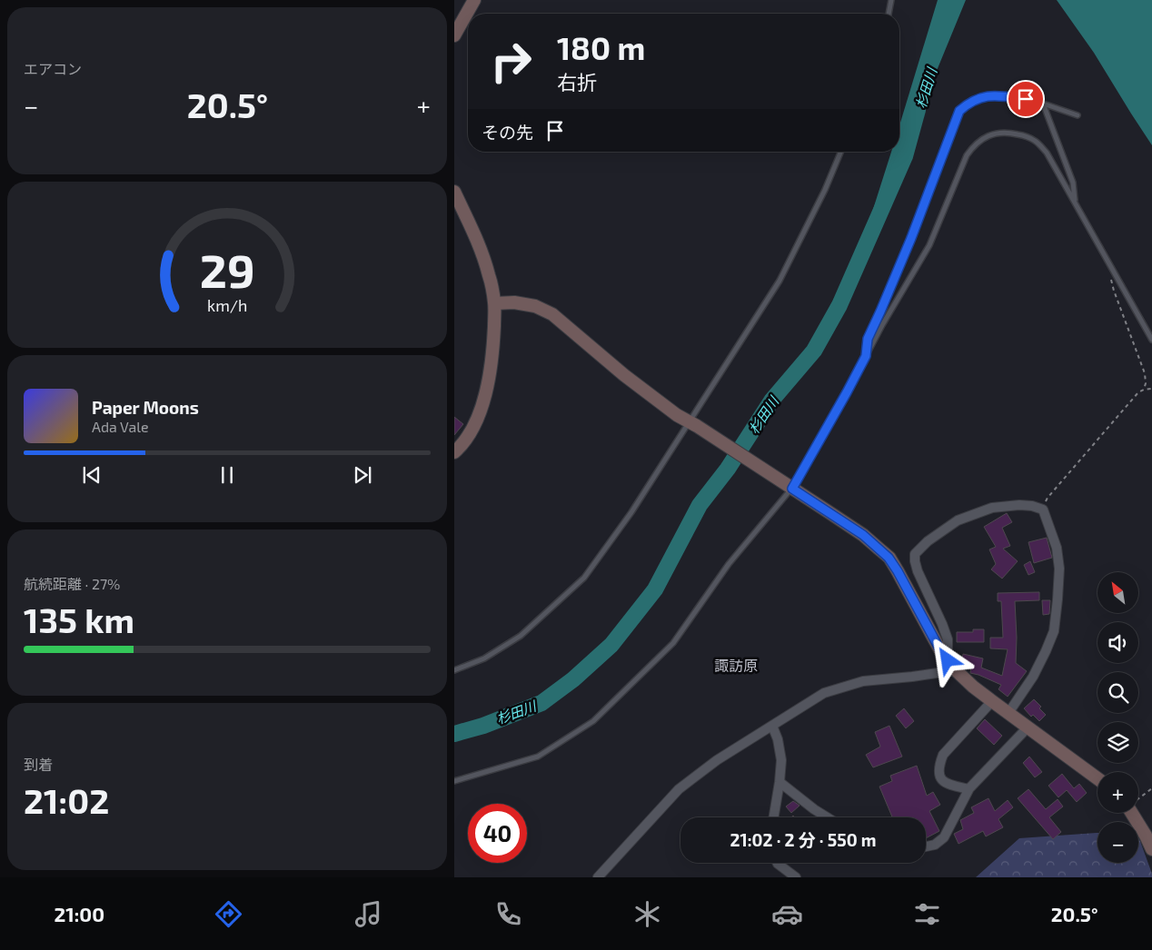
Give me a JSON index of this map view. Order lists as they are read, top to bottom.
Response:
{
  "districts": ["諏訪原"],
  "water": ["杉田川"],
  "north": "top left",
  "page": {
    "tile": [
      "エアコン",
      ["航続距離 · 27%", "135 km"],
      ["到着", "21:02"]
    ],
    "turn": ["180 m", "右折"],
    "heat": ["−", "20.5°", "+"],
    "then": "その先",
    "song": ["Paper Moons", "Ada Vale"],
    "map_buttons": ["+", "−"],
    "limit": "40",
    "trip": "21:02 · 2 分 · 550 m",
    "tabs": ["21:00", "20.5°"],
    "gauge": ["29", "km/h"]
  }
}
